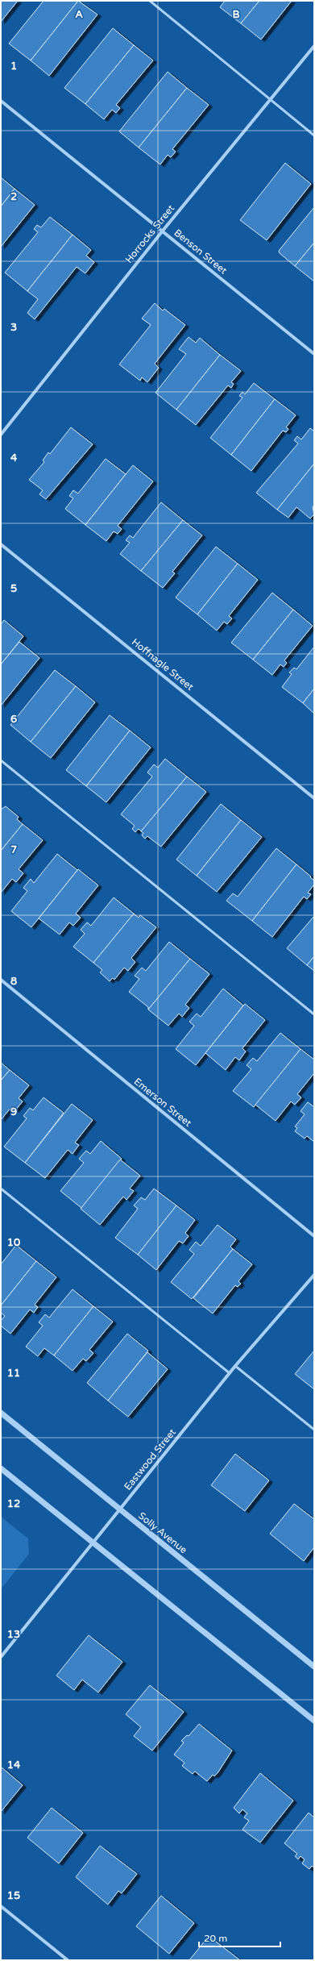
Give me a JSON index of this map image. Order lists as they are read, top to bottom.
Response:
{
  "streets": {
    "street": [
      "Horrocks Street",
      "Benson Street",
      "Hoffnagle Street",
      "Emerson Street",
      "Eastwood Street",
      "Solly Avenue"
    ]
  },
  "crossings": [
    ["Horrocks Street", "Benson Street"],
    ["Eastwood Street", "Solly Avenue"]
  ],
  "scale_bar": "20 m",
  "grid": {
    "columns": ["A", "B"],
    "rows": [
      "1",
      "2",
      "3",
      "4",
      "5",
      "6",
      "7",
      "8",
      "9",
      "10",
      "11",
      "12",
      "13",
      "14",
      "15"
    ]
  }
}
